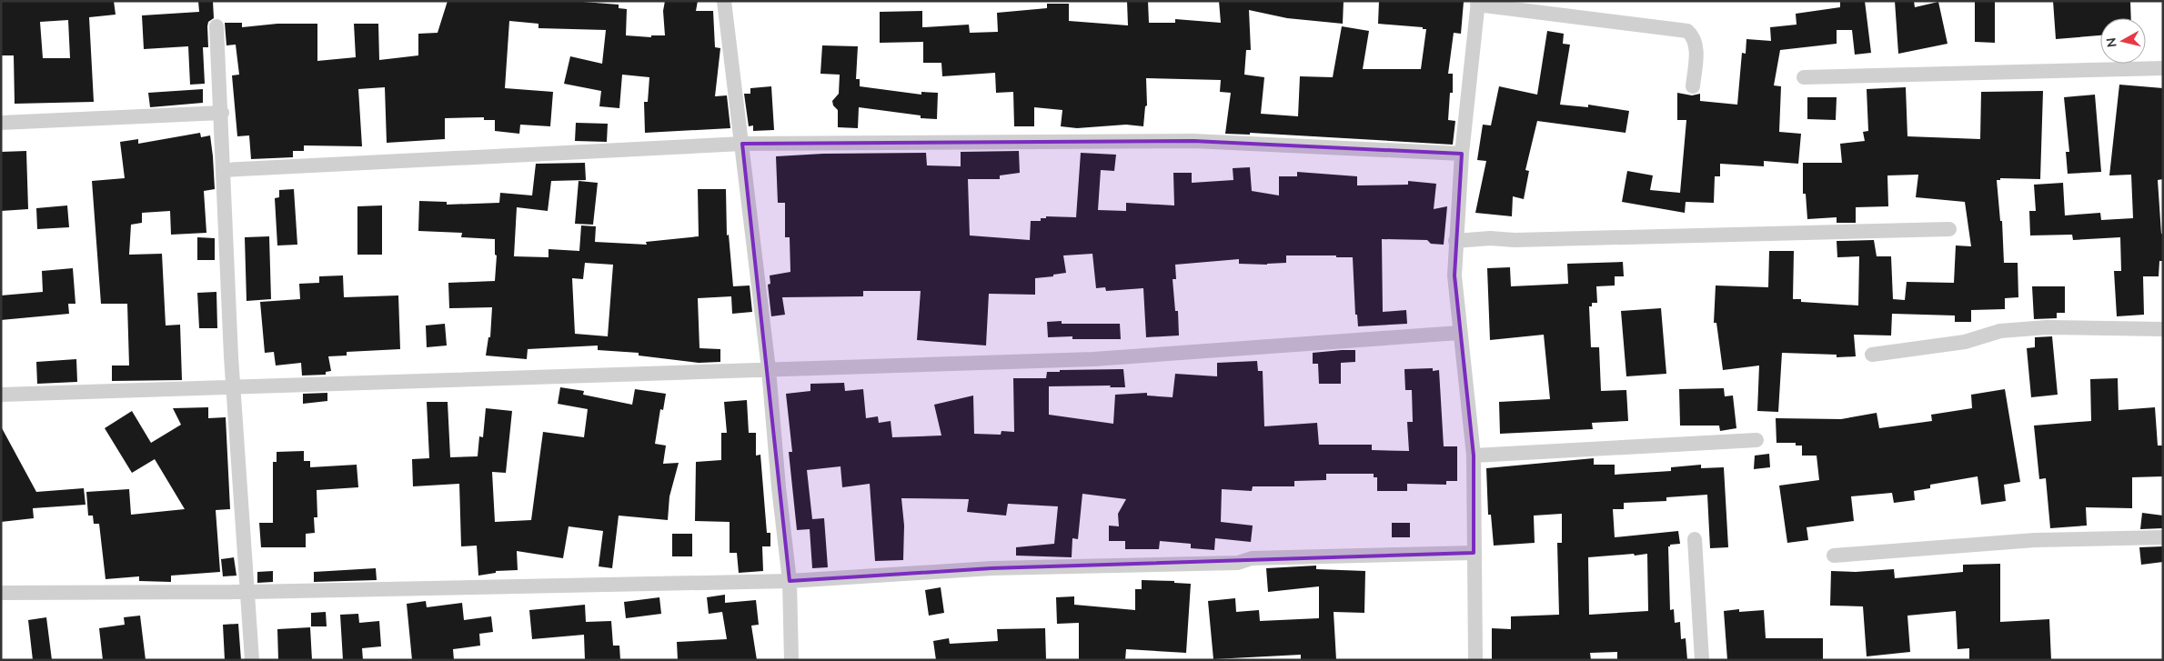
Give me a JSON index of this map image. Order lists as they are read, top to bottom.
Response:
{
  "north": "left"
}
